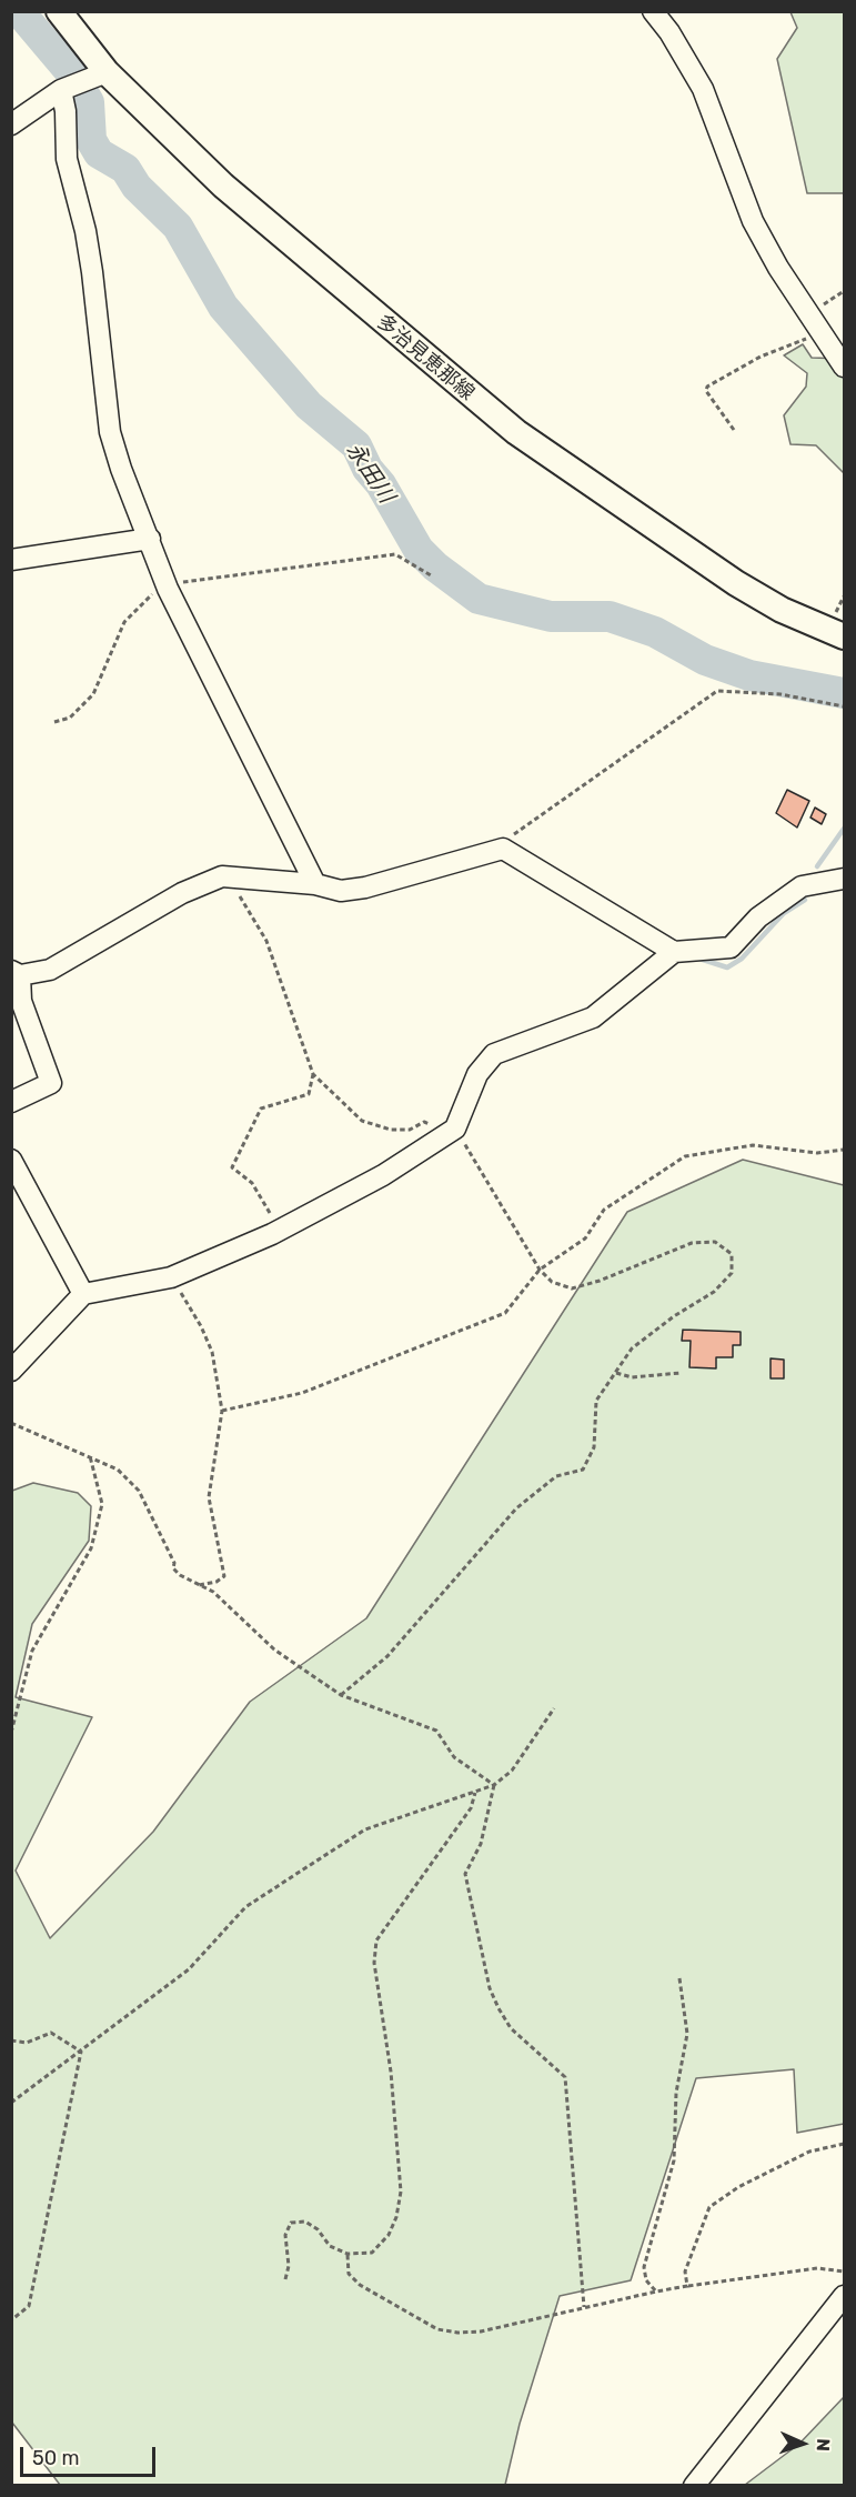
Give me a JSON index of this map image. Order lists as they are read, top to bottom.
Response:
{
  "streets": {
    "main road": ["多治見恵那線"]
  },
  "water": ["永田川"],
  "scale_bar": "50 m",
  "north": "right"
}
